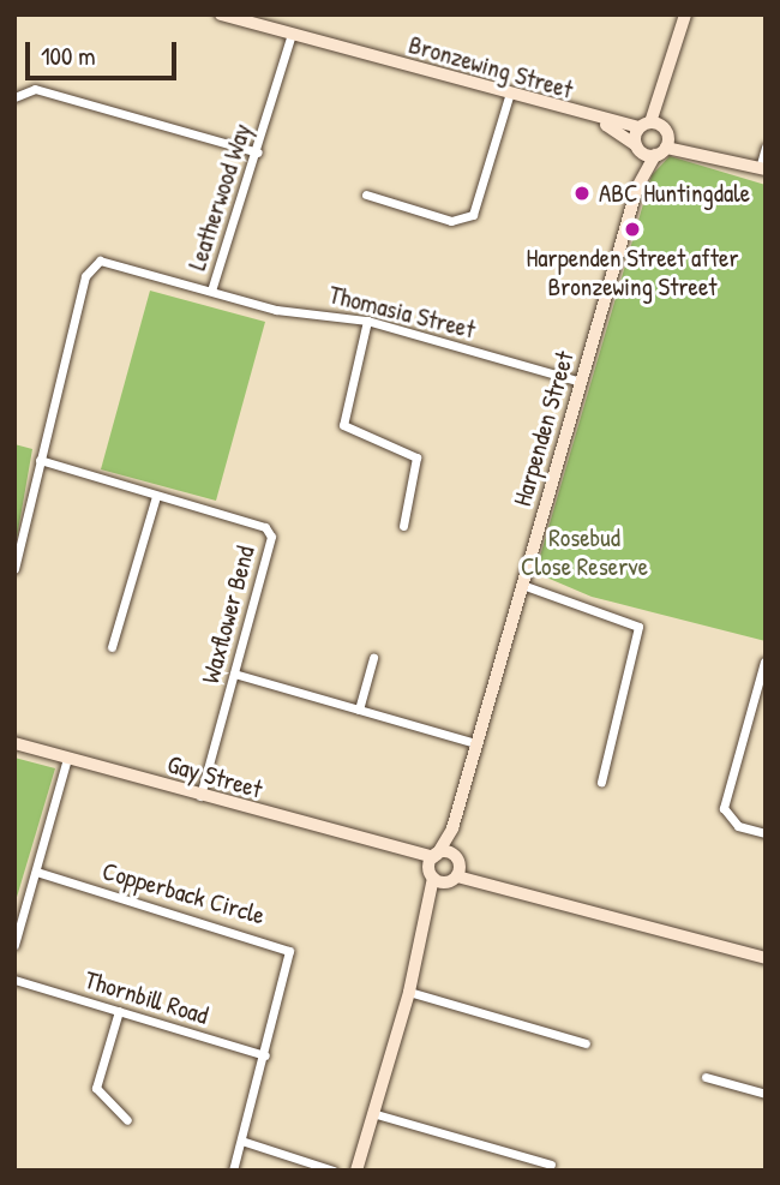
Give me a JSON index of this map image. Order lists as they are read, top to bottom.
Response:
{
  "streets": {
    "street": [
      "Bronzewing Street",
      "Leatherwood Way",
      "Thomasia Street",
      "Harpenden Street",
      "Waxflower Bend",
      "Gay Street",
      "Copperback Circle",
      "Thornbill Road"
    ]
  },
  "crossings": [
    ["Bronzewing Street", "Leatherwood Way"],
    ["Bronzewing Street", "Harpenden Street"],
    ["Leatherwood Way", "Thomasia Street"],
    ["Leatherwood Way", "Waxflower Bend"],
    ["Thomasia Street", "Harpenden Street"],
    ["Harpenden Street", "Gay Street"],
    ["Waxflower Bend", "Gay Street"],
    ["Copperback Circle", "Thornbill Road"]
  ],
  "parks": ["Rosebud Close Reserve"],
  "places": ["ABC Huntingdale", "Harpenden Street after Bronzewing Street"],
  "scale_bar": "100 m"
}
